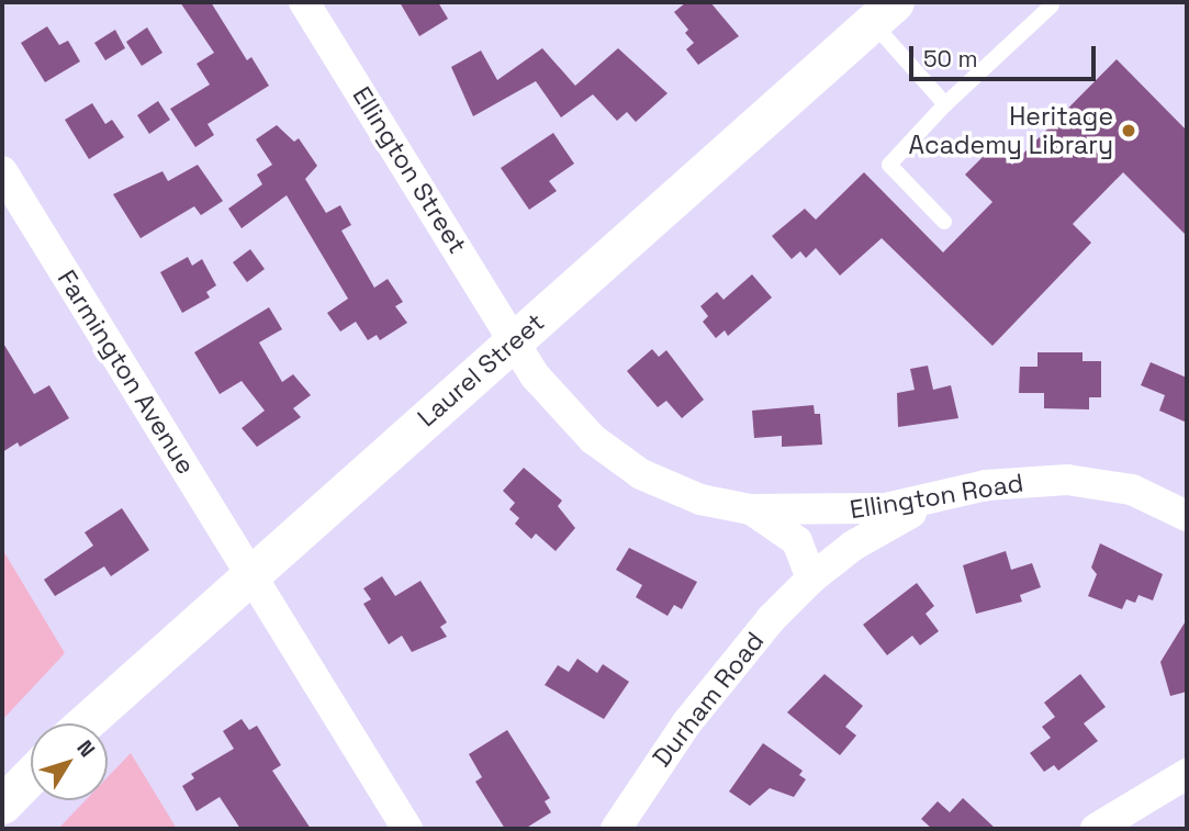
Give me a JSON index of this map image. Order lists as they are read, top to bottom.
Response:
{
  "streets": {
    "street": [
      "Ellington Street",
      "Laurel Street",
      "Farmington Avenue",
      "Ellington Road",
      "Durham Road"
    ]
  },
  "crossings": [
    ["Ellington Street", "Laurel Street"],
    ["Ellington Street", "Ellington Road"],
    ["Laurel Street", "Farmington Avenue"],
    ["Laurel Street", "Ellington Road"],
    ["Ellington Road", "Durham Road"]
  ],
  "places": ["Heritage Academy Library"],
  "scale_bar": "50 m",
  "north": "top right"
}
